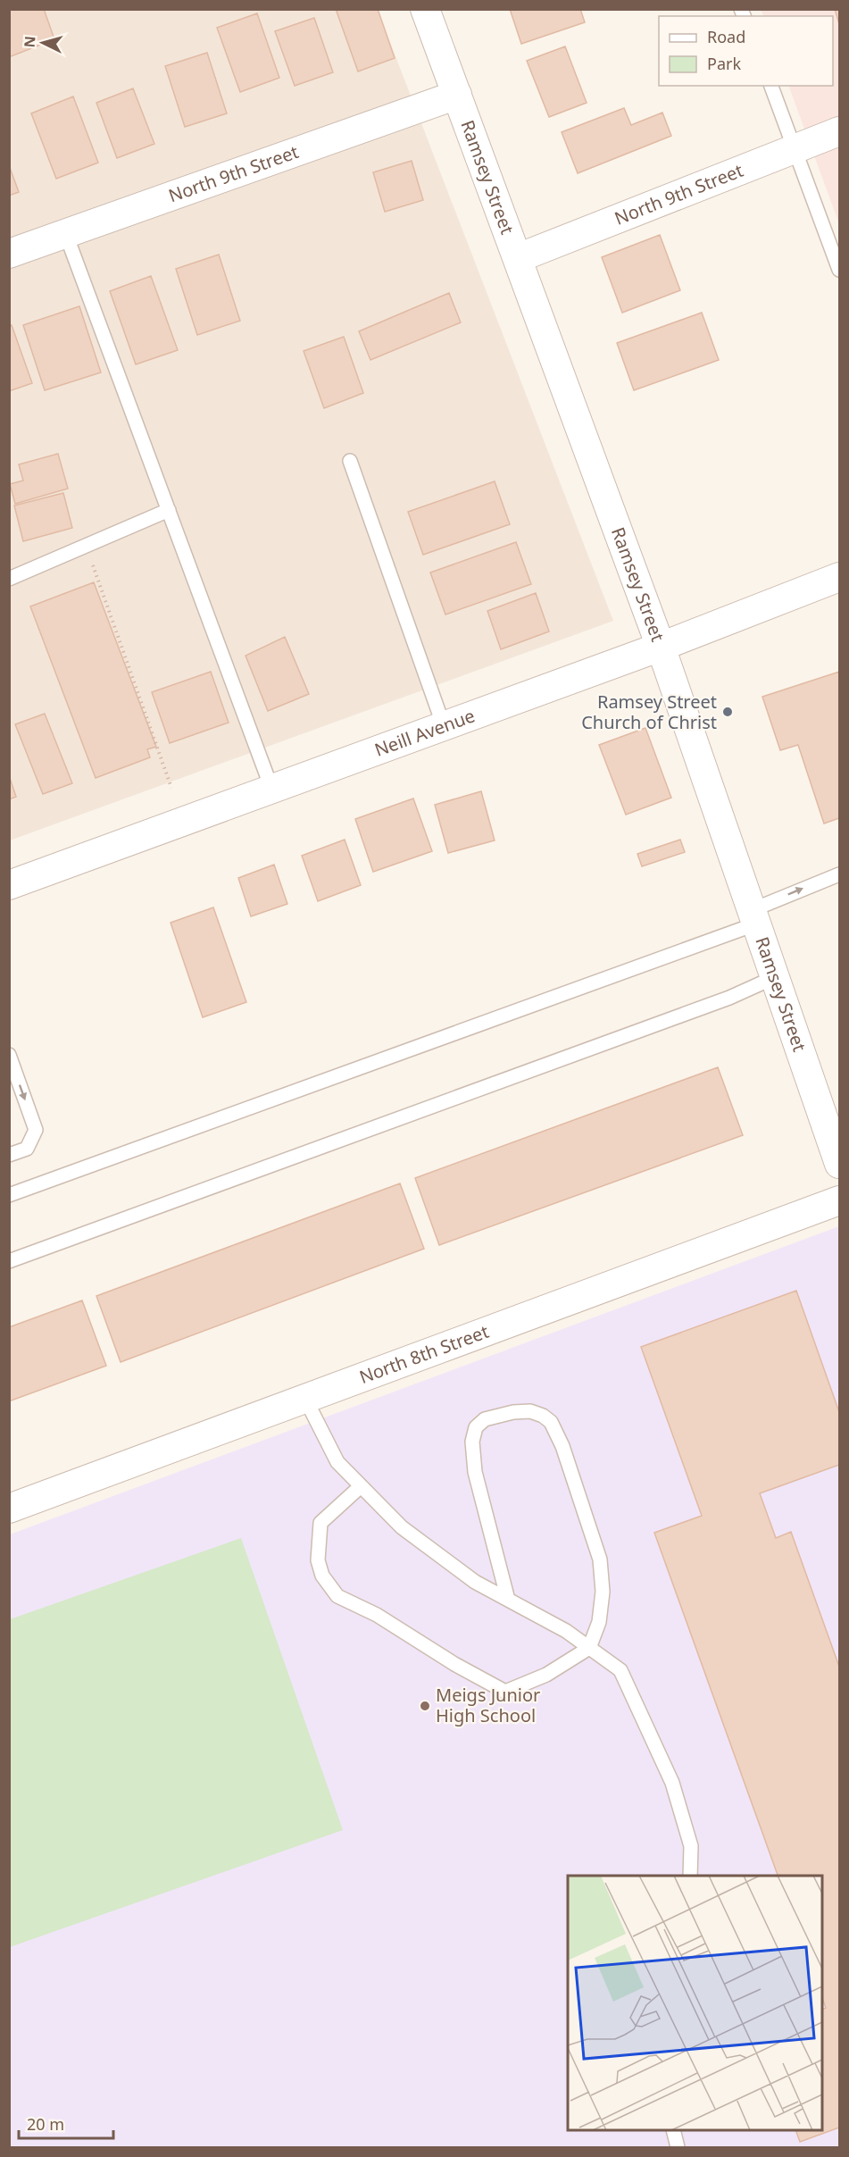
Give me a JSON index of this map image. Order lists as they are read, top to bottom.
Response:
{
  "streets": {
    "street": [
      "North 9th Street",
      "Ramsey Street",
      "Neill Avenue",
      "North 8th Street"
    ]
  },
  "crossings": [
    ["North 9th Street", "Ramsey Street"],
    ["Ramsey Street", "Neill Avenue"]
  ],
  "places": ["Ramsey Street Church of Christ", "Meigs Junior High School"],
  "legend": ["Road", "Park"],
  "scale_bar": "20 m",
  "north": "left"
}
